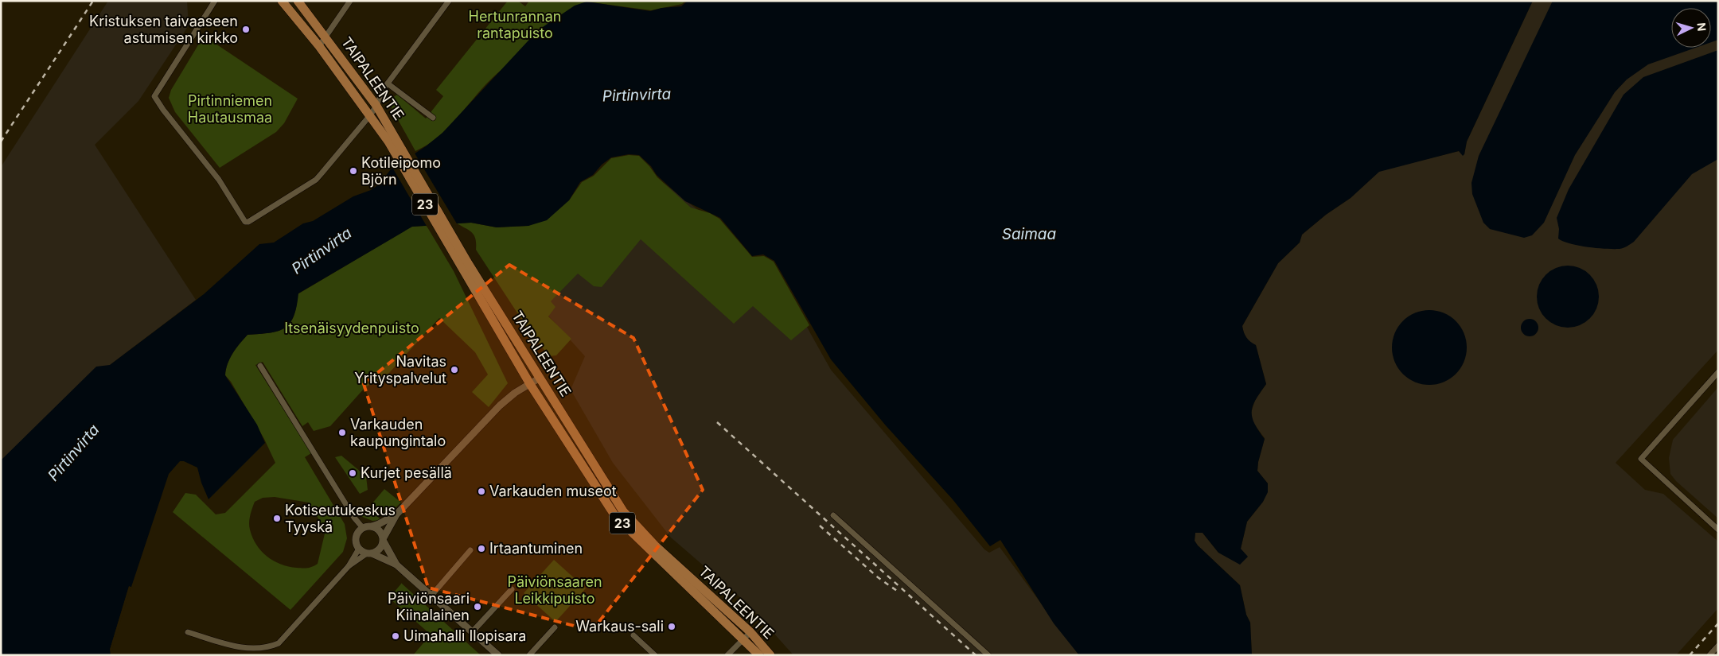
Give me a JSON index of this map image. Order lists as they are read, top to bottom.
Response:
{
  "streets": {
    "highway": ["TAIPALEENTIE", "23"]
  },
  "crossings": [
    ["TAIPALEENTIE", "23"]
  ],
  "water": ["Pirtinvirta", "Saimaa"],
  "parks": [
    "Hertunrannan rantapuisto",
    "Pirtinniemen Hautausmaa",
    "Itsenäisyydenpuisto",
    "Päiviönsaaren Leikkipuisto"
  ],
  "places": [
    "Kristuksen taivaaseen astumisen kirkko",
    "Kotileipomo Björn",
    "Navitas Yrityspalvelut",
    "Varkauden kaupungintalo",
    "Kurjet pesällä",
    "Varkauden museot",
    "Kotiseutukeskus Tyyskä",
    "Irtaantuminen",
    "Päiviönsaari Kiinalainen",
    "Warkaus-sali",
    "Uimahalli Ilopisara"
  ],
  "north": "right"
}
